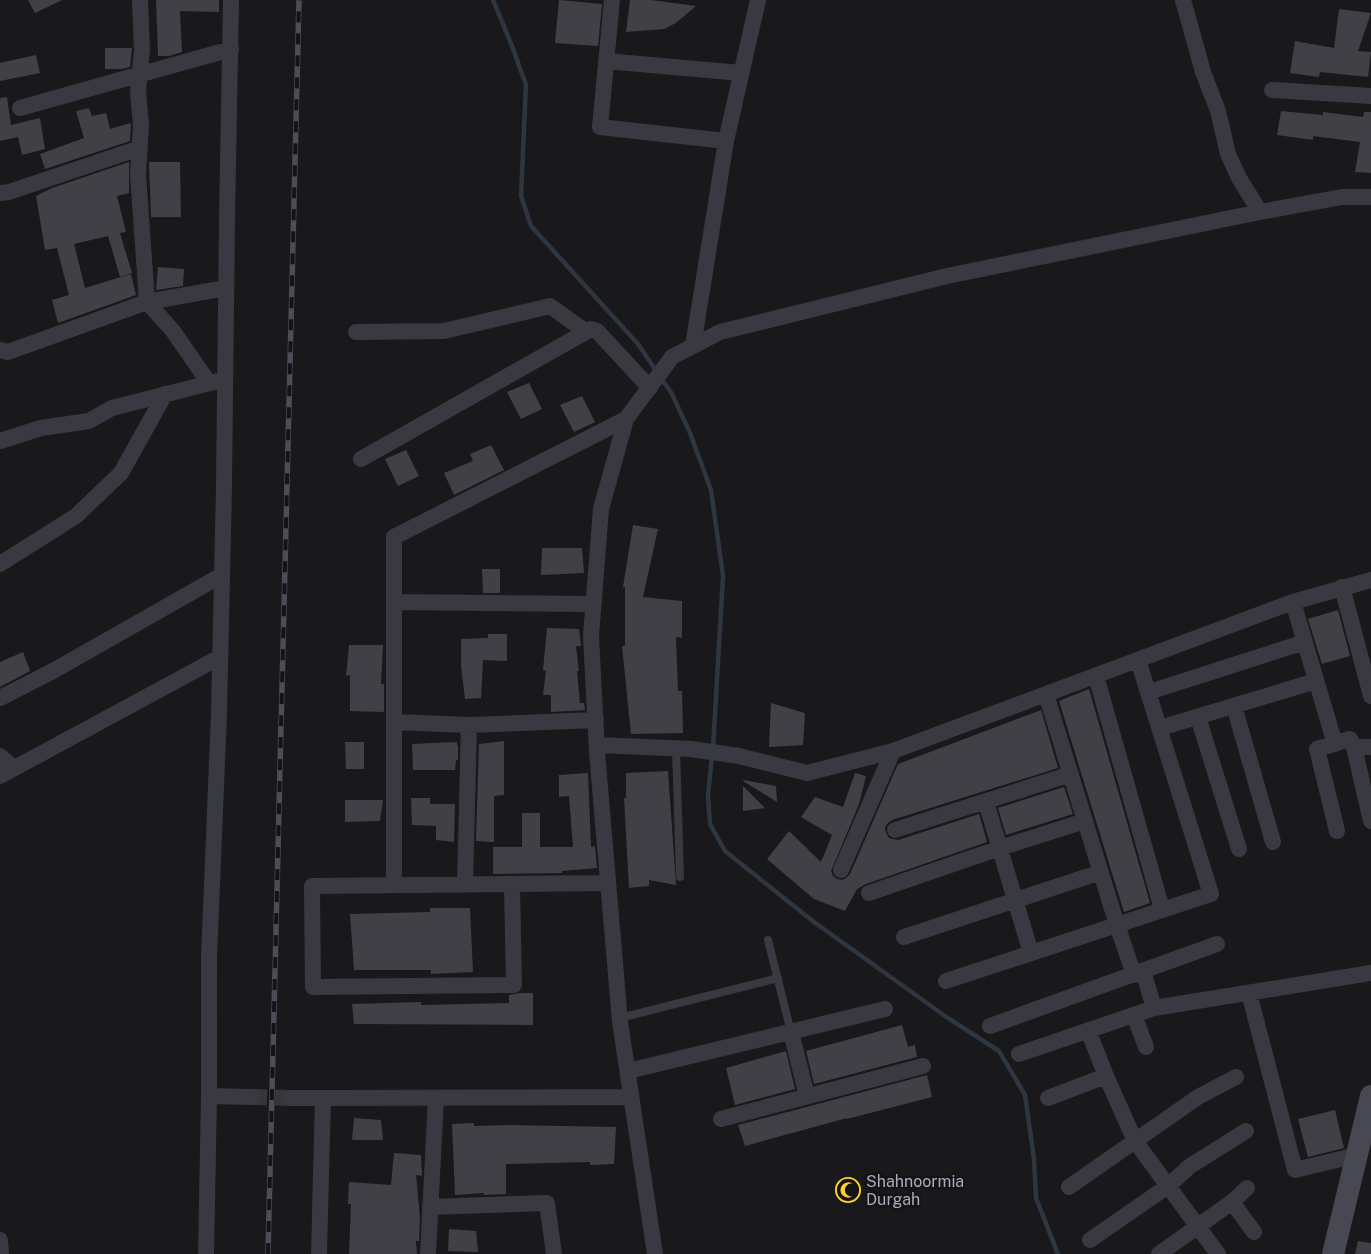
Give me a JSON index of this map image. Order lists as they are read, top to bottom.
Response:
{
  "places": {
    "mosque": ["Shahnoormia Durgah"]
  }
}
